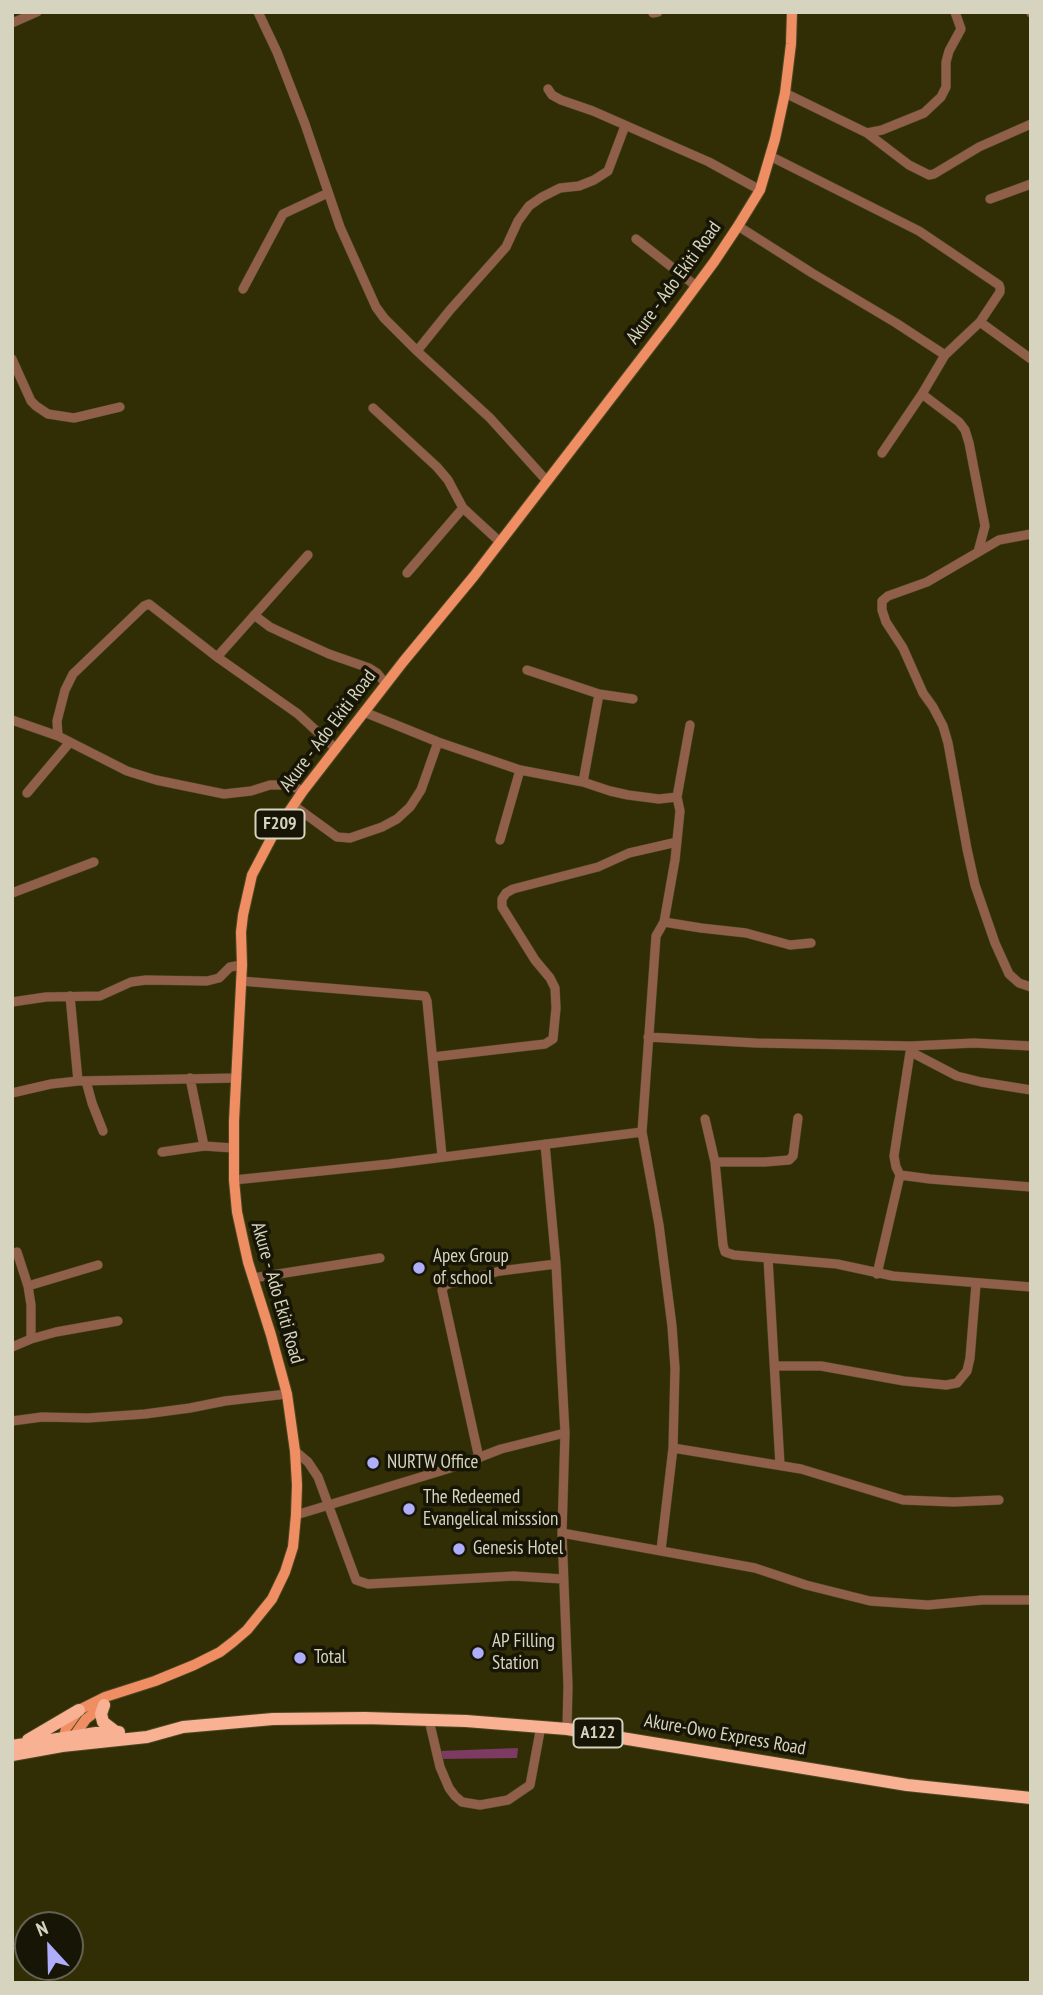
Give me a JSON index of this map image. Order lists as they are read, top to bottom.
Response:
{
  "streets": {
    "highway": ["A122", "Akure-Owo Express Road"],
    "main road": ["Akure - Ado Ekiti Road", "F209"]
  },
  "crossings": [
    ["Akure - Ado Ekiti Road", "F209"],
    ["F209", "Akure-Owo Express Road"]
  ],
  "places": [
    "Apex Group of school",
    "NURTW Office",
    "The Redeemed Evangelical misssion",
    "Genesis Hotel",
    "AP Filling Station",
    "Total"
  ],
  "north": "top"
}
